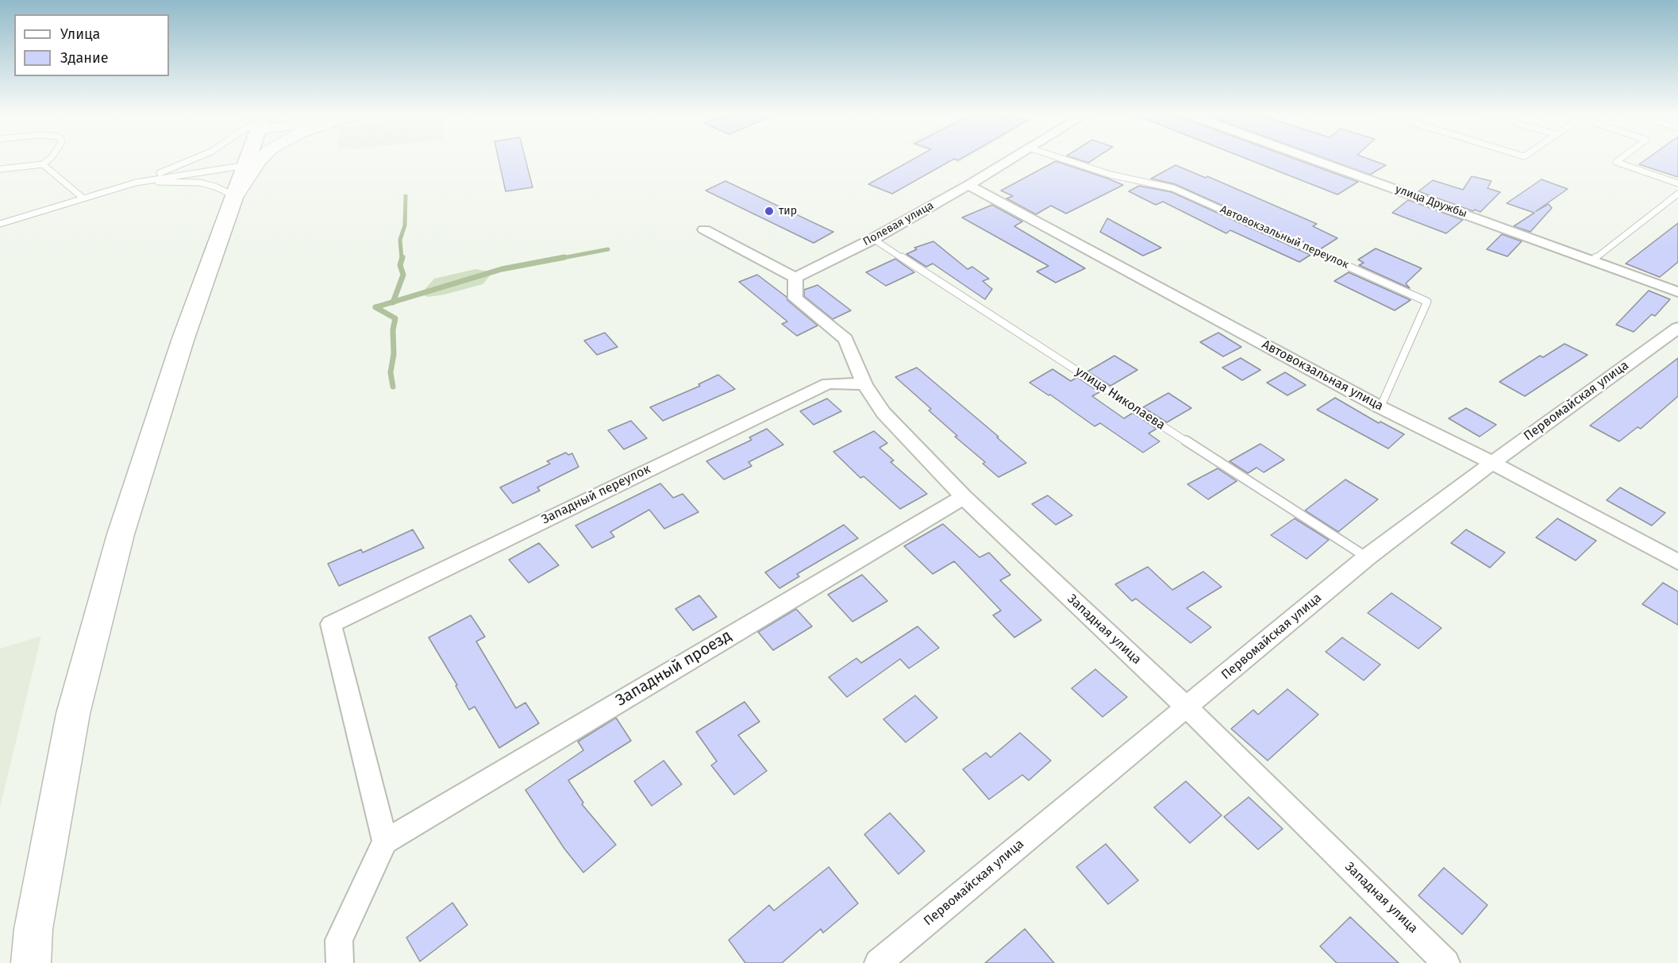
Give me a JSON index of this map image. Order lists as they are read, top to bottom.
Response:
{
  "streets": {
    "street": [
      "улица Дружбы",
      "Полевая улица",
      "Автовокзальная улица",
      "Первомайская улица",
      "Западный переулок",
      "Западная улица",
      "Западный проезд"
    ],
    "lane": ["Автовокзальный переулок", "улица Николаева"]
  },
  "crossings": [
    ["Полевая улица", "Автовокзальная улица"],
    ["Полевая улица", "улица Николаева"],
    ["Полевая улица", "Западная улица"],
    ["Автовокзальный переулок", "Автовокзальная улица"],
    ["Автовокзальная улица", "Первомайская улица"],
    ["улица Николаева", "Первомайская улица"],
    ["Первомайская улица", "Западная улица"],
    ["Западный переулок", "Западная улица"],
    ["Западный переулок", "Западный проезд"],
    ["Западная улица", "Западный проезд"]
  ],
  "places": ["тир"],
  "legend": ["Улица", "Здание"]
}
